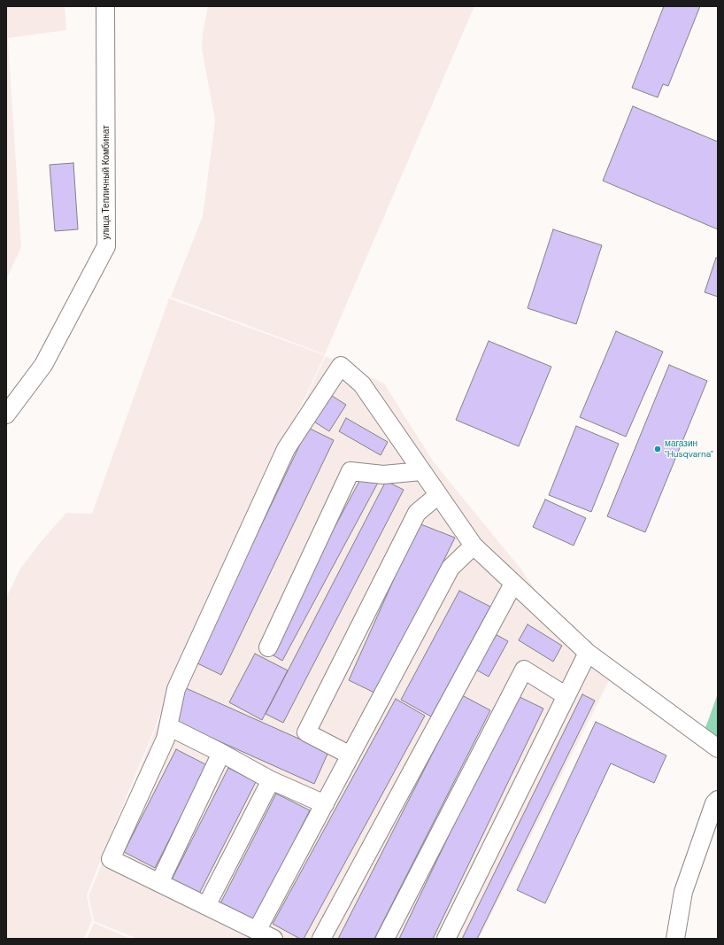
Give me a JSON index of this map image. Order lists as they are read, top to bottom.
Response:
{
  "streets": {
    "street": ["улица Тепличный Комбинат"]
  },
  "places": ["магазин \"Husqvarna\""]
}
